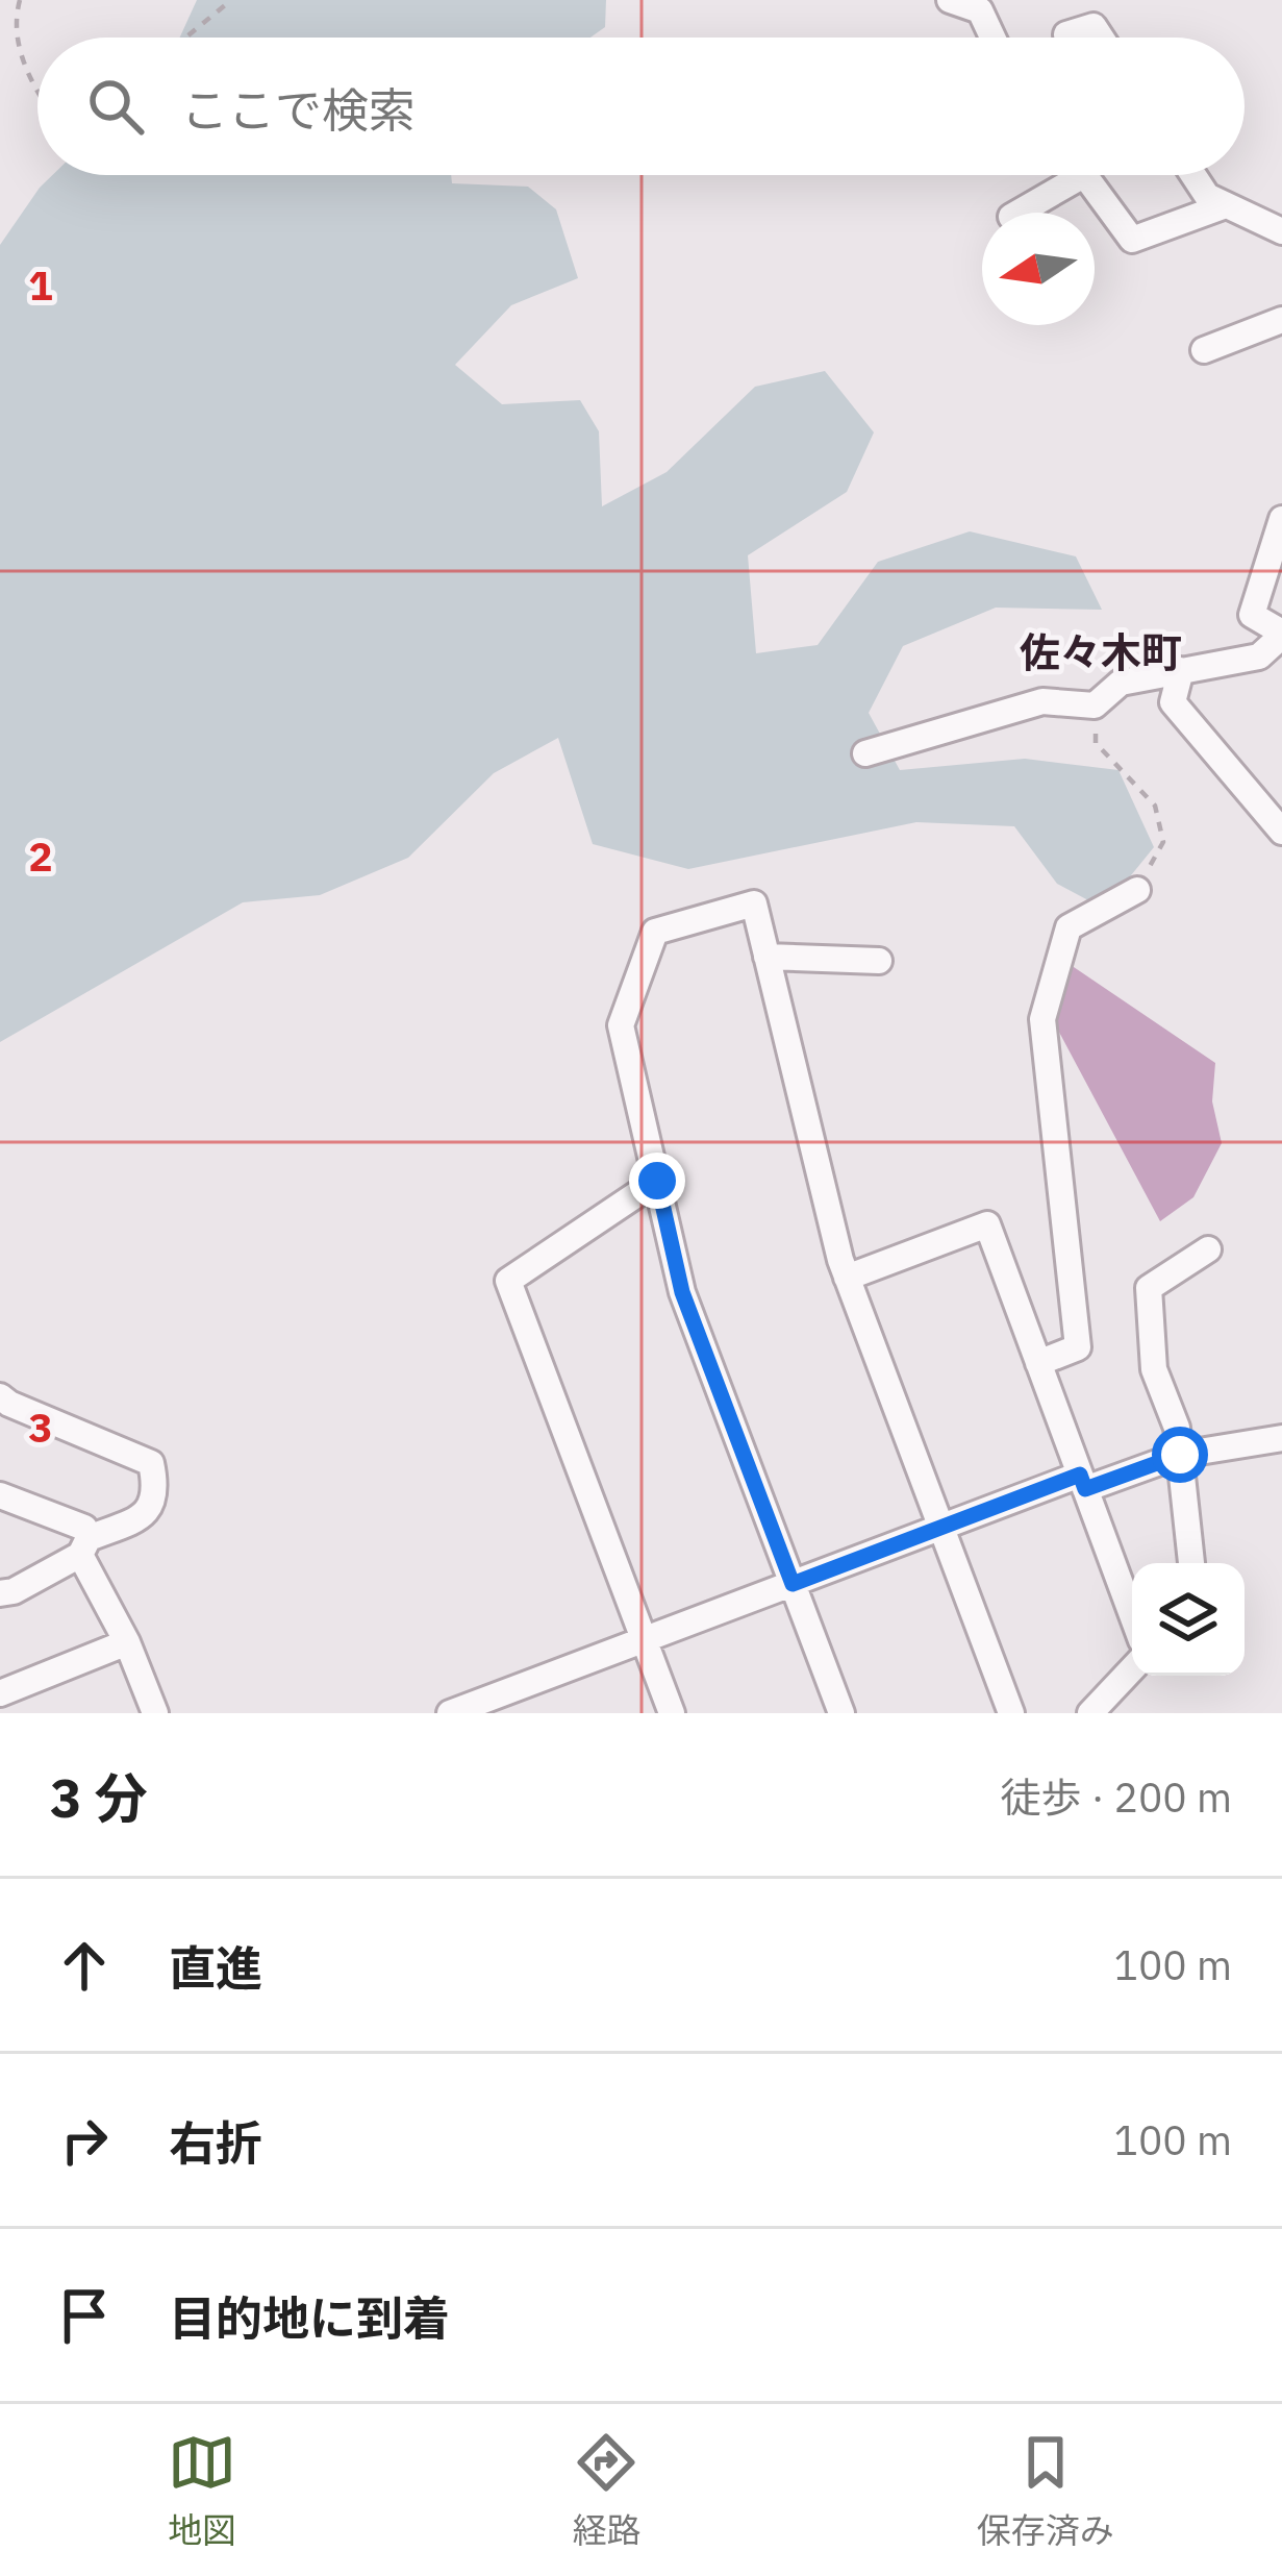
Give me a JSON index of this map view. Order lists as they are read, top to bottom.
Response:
{
  "districts": ["佐々木町"],
  "north": "left",
  "page": {
    "search": "ここで検索",
    "heading": ["3 分", "徒歩 · 200 m"],
    "list": [
      ["直進", "100 m"],
      ["右折", "100 m"],
      "目的地に到着"
    ],
    "nav": ["地図", "経路", "保存済み"]
  },
  "grid": {
    "rows": ["1", "2", "3"]
  }
}
